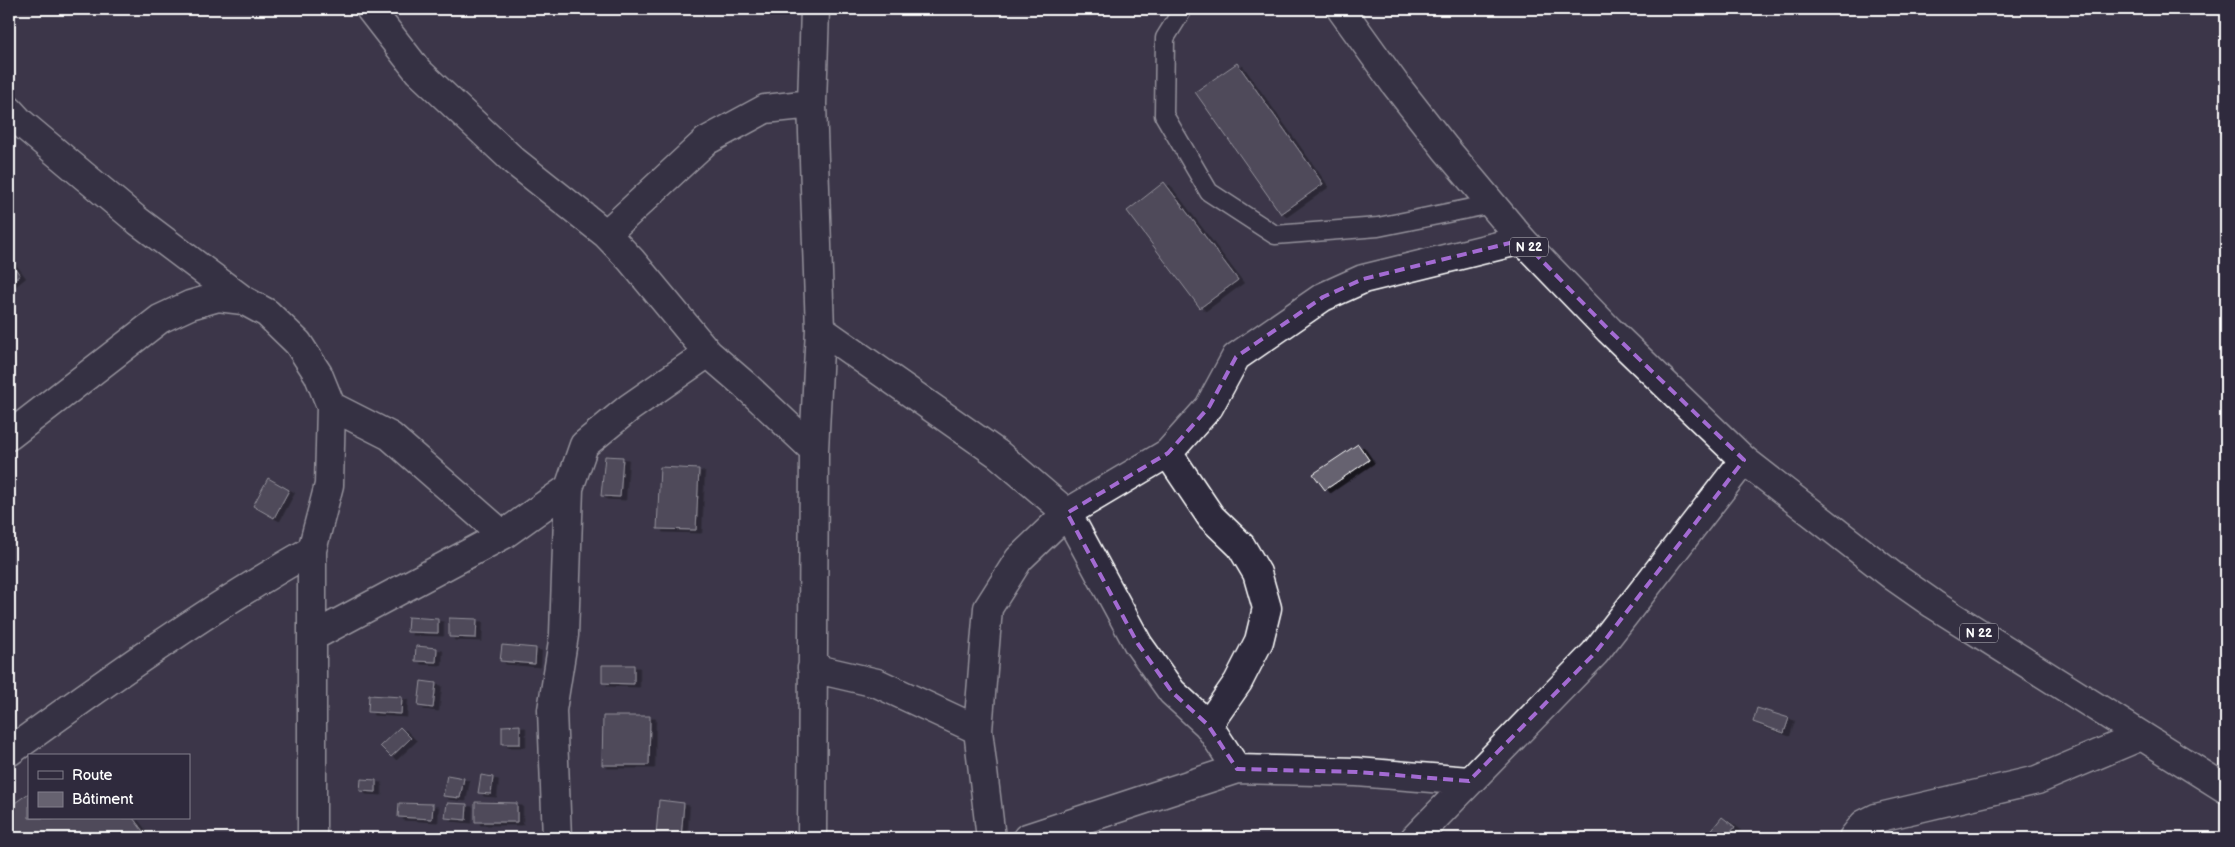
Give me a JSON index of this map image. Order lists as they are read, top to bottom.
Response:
{
  "streets": {
    "street": ["N 22"]
  },
  "legend": ["Route", "Bâtiment"]
}
